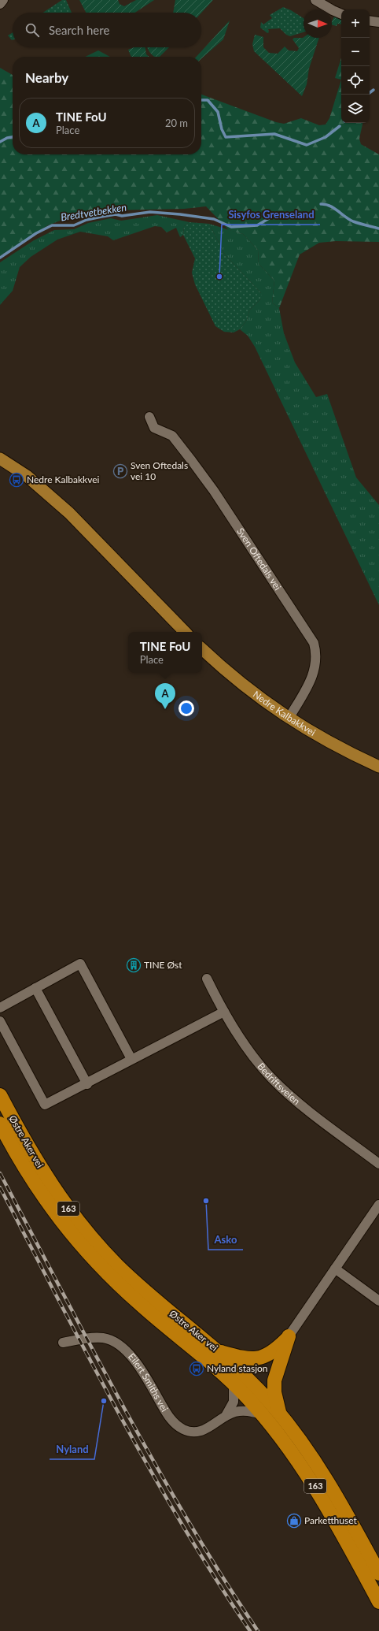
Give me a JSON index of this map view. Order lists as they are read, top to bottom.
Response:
{
  "streets": {
    "highway": ["Østre Aker vei", "163"],
    "main road": ["Nedre Kalbakkvei"],
    "street": ["Sven Oftedals vei", "Bedriftsveien", "Eilert Smiths vei"]
  },
  "crossings": [
    ["Sven Oftedals vei", "Nedre Kalbakkvei"],
    ["Østre Aker vei", "Eilert Smiths vei"]
  ],
  "water": ["Bredtvetbekken"],
  "places": {
    "other": ["Sisyfos Grenseland", "Asko", "Nyland"],
    "parking": ["Sven Oftedals vei 10"],
    "bus stop": ["Nedre Kalbakkvei", "Nyland stasjon"],
    "building": ["TINE Øst"],
    "shop": ["Parketthuset"]
  },
  "north": "right",
  "page": {
    "map_buttons": ["+", "−"],
    "search": "Search here",
    "heading": "Nearby",
    "list": [
      {
        "mark": "A",
        "name": "TINE FoU",
        "note": "Place",
        "value": "20 m"
      }
    ],
    "popup": ["TINE FoU", "Place"],
    "pins": "A"
  }
}
